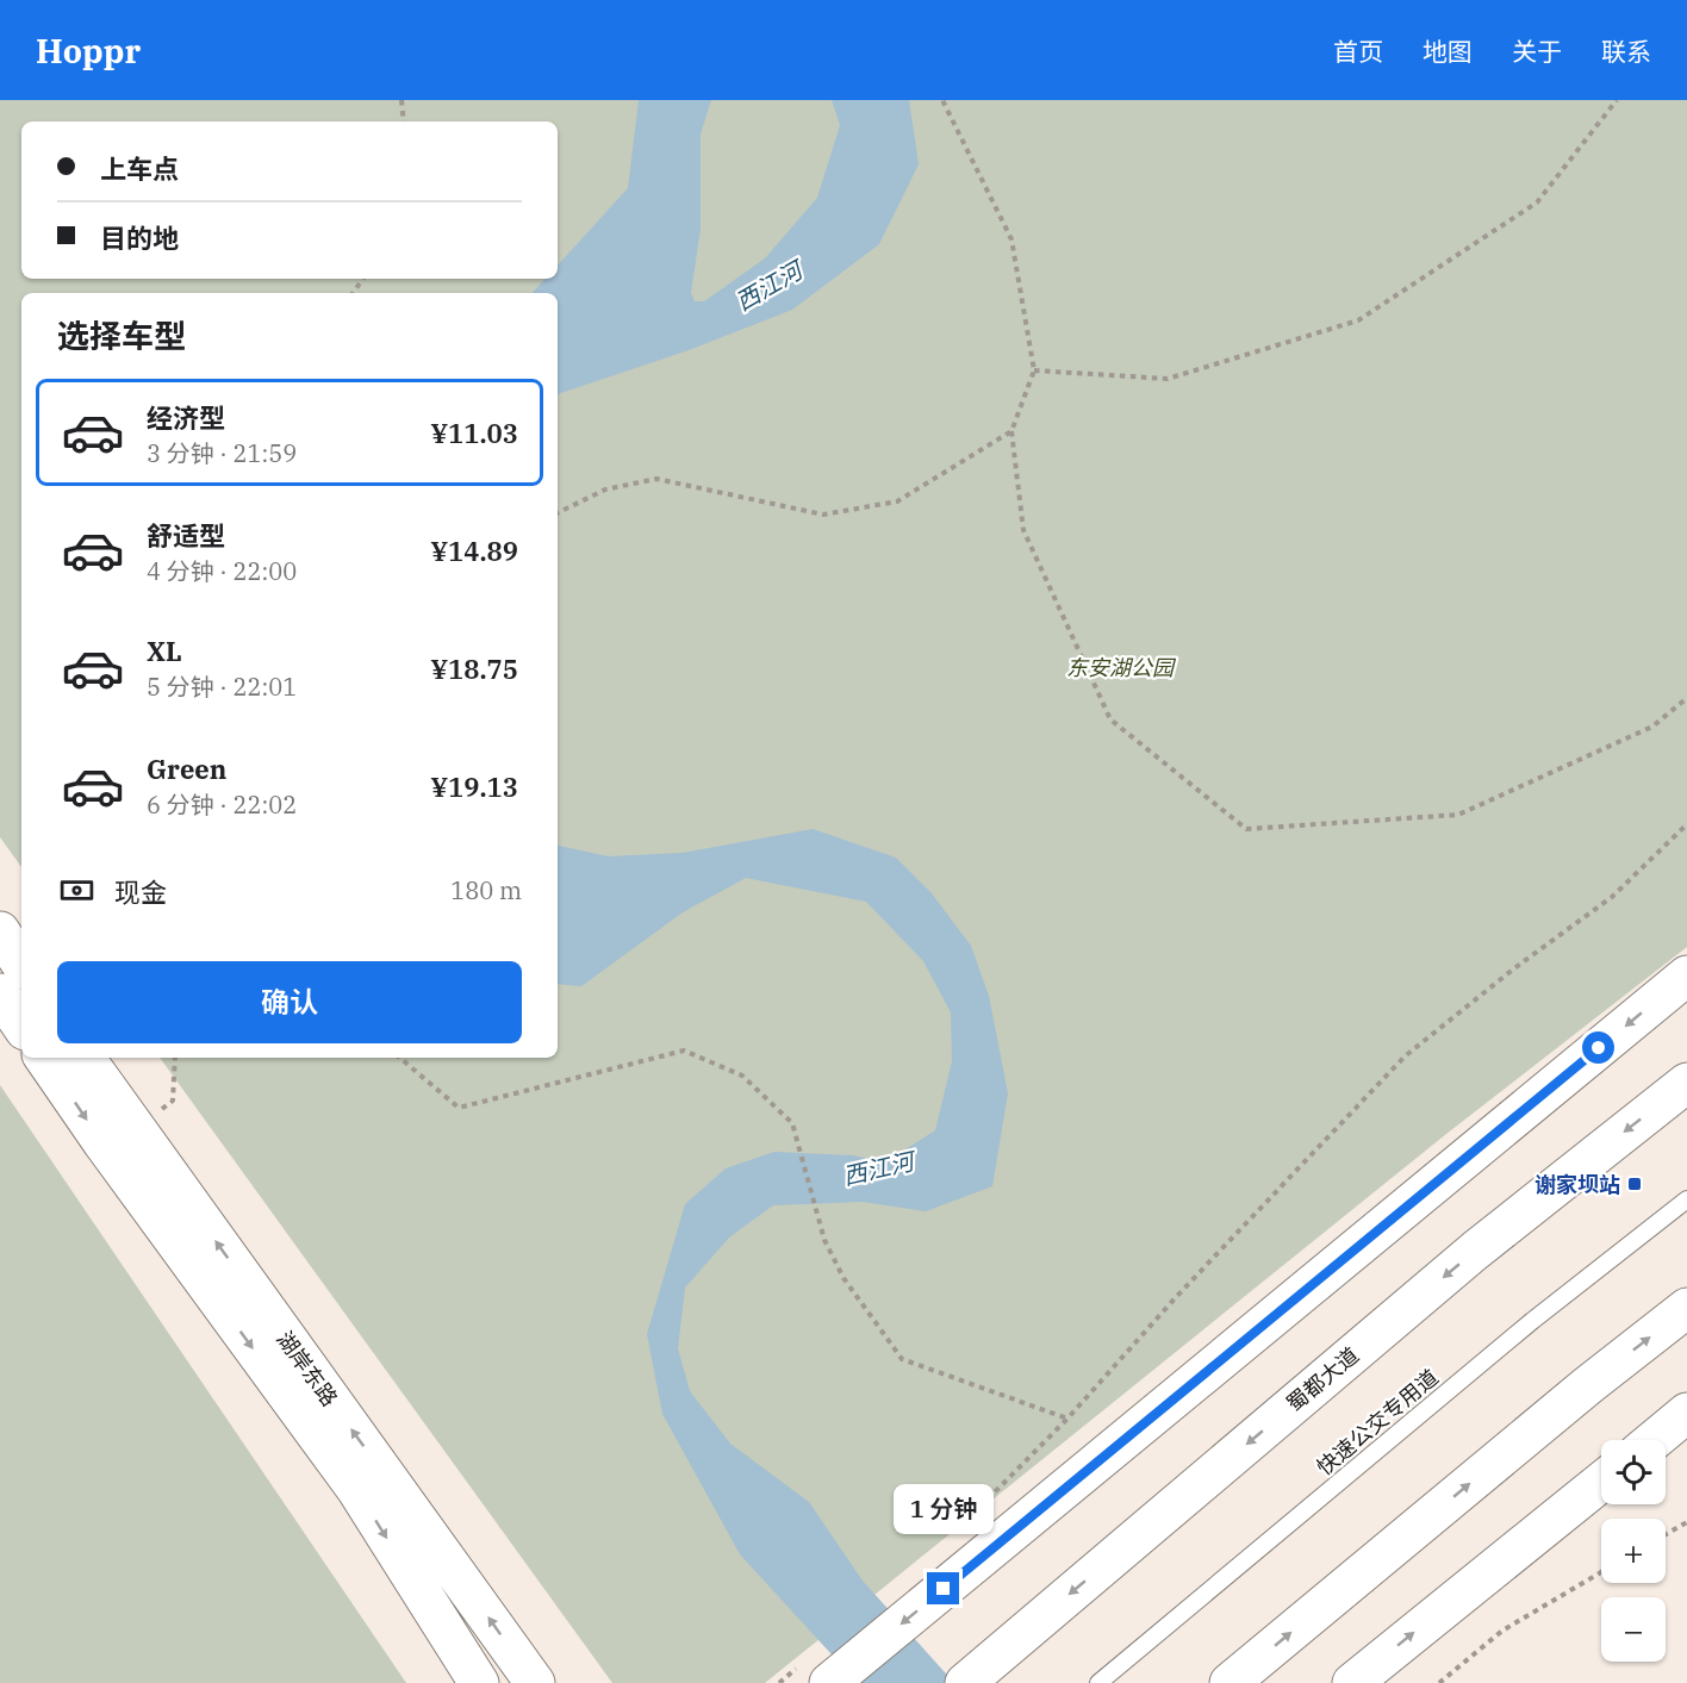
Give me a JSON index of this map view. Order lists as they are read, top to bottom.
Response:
{
  "streets": {
    "main road": ["湖岸东路", "蜀都大道"],
    "lane": ["快速公交专用道"]
  },
  "water": ["西江河"],
  "parks": ["东安湖公园"],
  "places": {
    "transit": ["谢家坝站"]
  },
  "page": {
    "header": "Hoppr",
    "nav": [
      "首页",
      "地图",
      "关于",
      "联系"
    ],
    "banner": ["上车点", "目的地"],
    "heading": "选择车型",
    "list": [
      {
        "name": "经济型",
        "note": "3 分钟 · 21:59",
        "value": "¥11.03"
      },
      {
        "name": "舒适型",
        "note": "4 分钟 · 22:00",
        "value": "¥14.89"
      },
      {
        "name": "XL",
        "note": "5 分钟 · 22:01",
        "value": "¥18.75"
      },
      {
        "name": "Green",
        "note": "6 分钟 · 22:02",
        "value": "¥19.13"
      }
    ],
    "pay": ["现金", "180 m"],
    "buttons": "确认",
    "map_buttons": ["+", "−"],
    "bubble": "1 分钟"
  }
}
